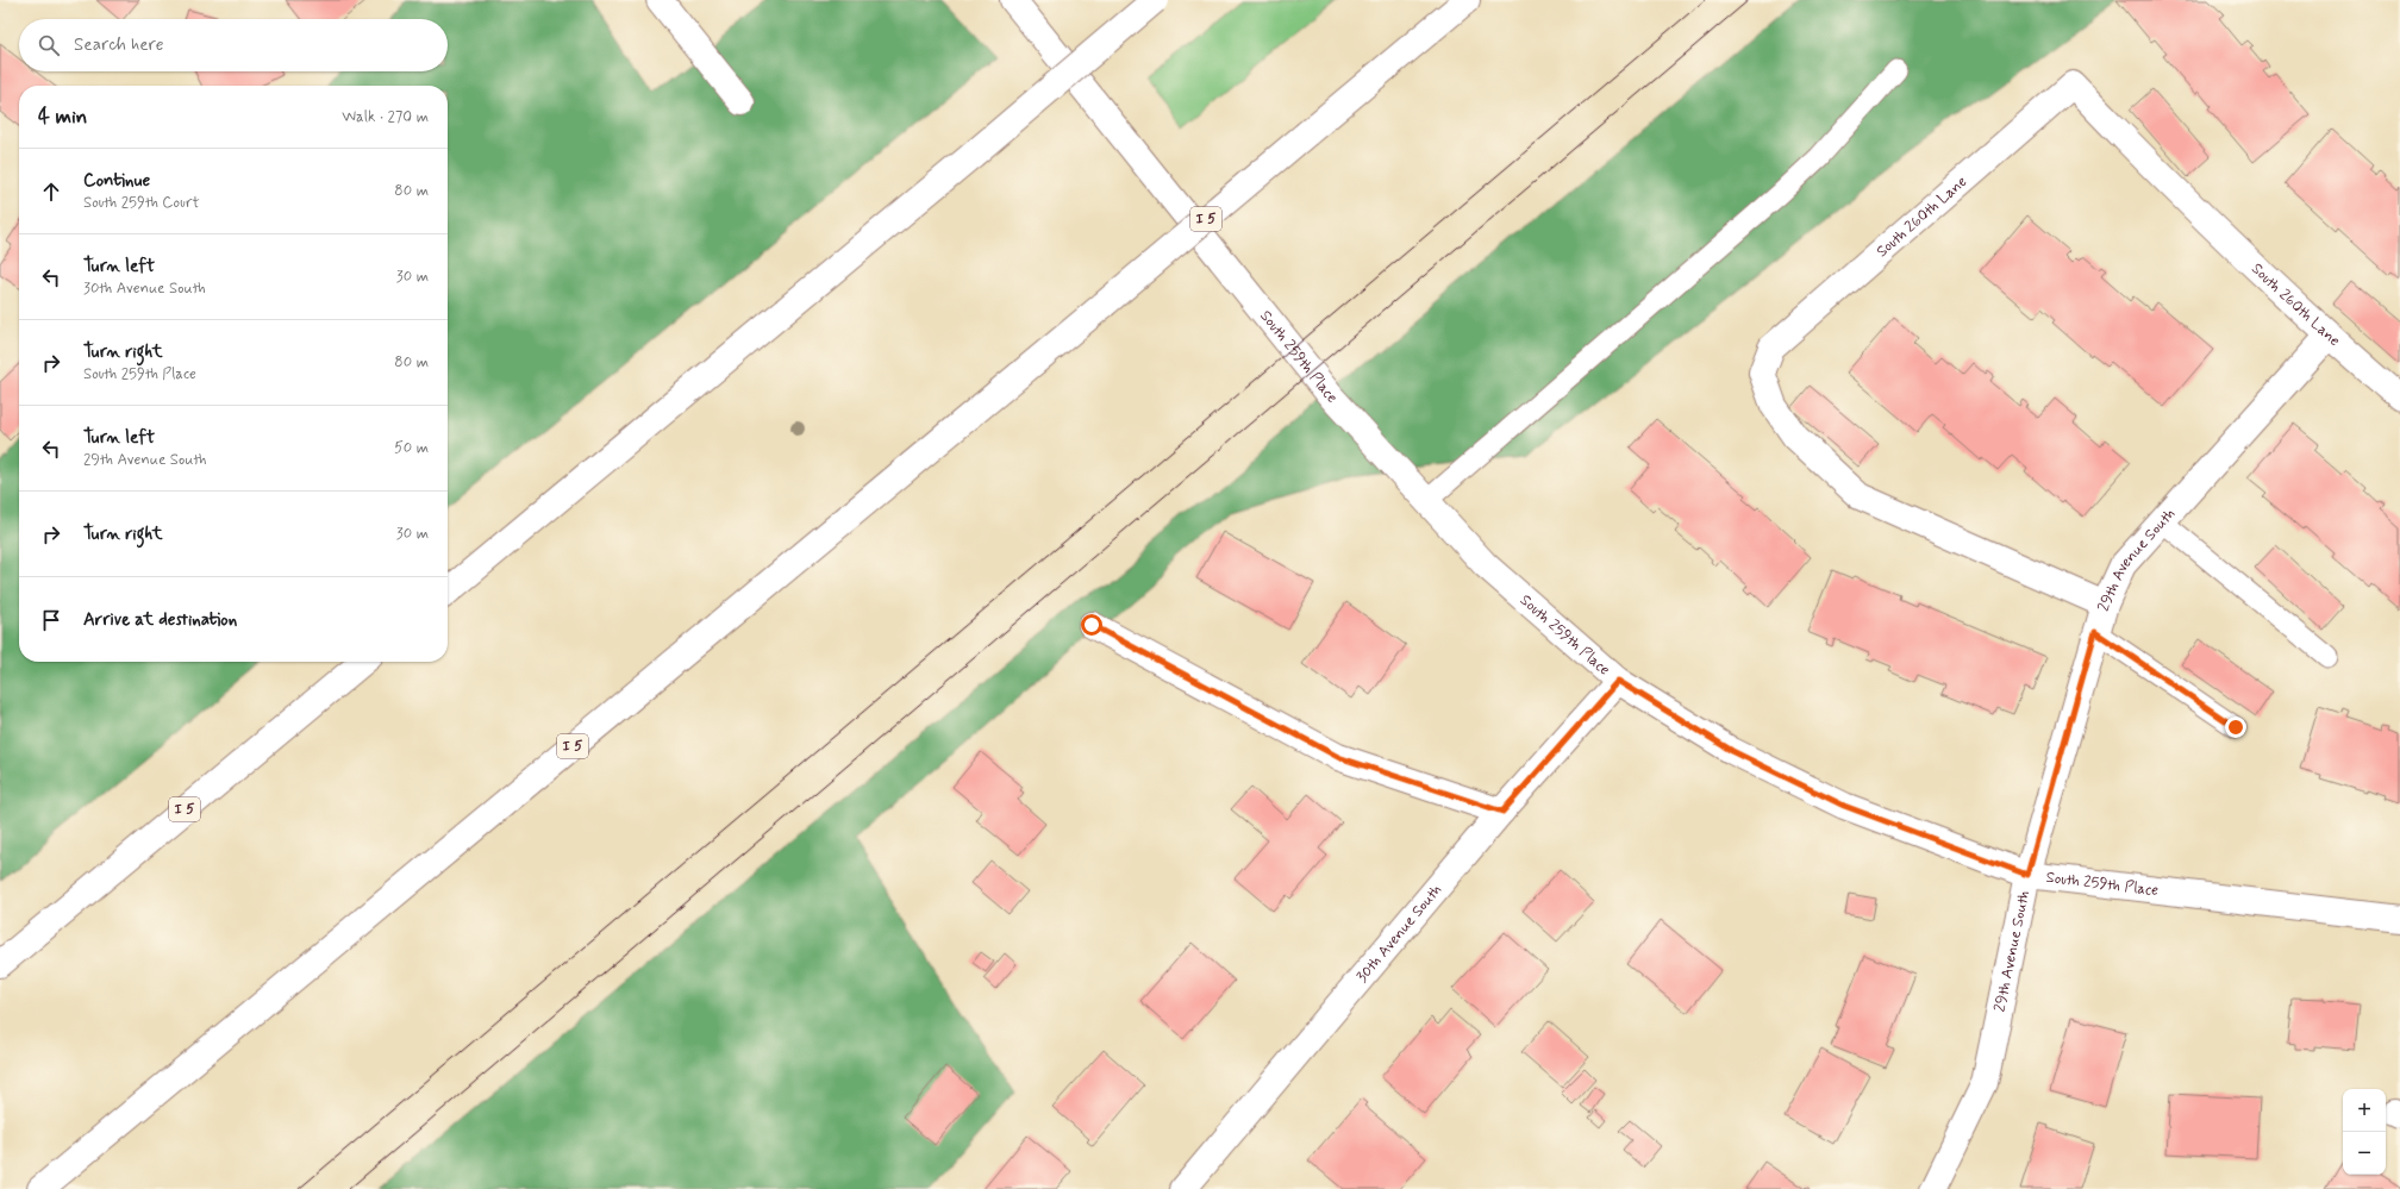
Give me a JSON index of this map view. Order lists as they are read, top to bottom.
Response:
{
  "streets": {
    "main road": [
      "South 260th Lane",
      "I 5",
      "South 259th Place",
      "29th Avenue South",
      "30th Avenue South"
    ]
  },
  "crossings": [
    ["South 260th Lane", "29th Avenue South"],
    ["South 259th Place", "29th Avenue South"],
    ["South 259th Place", "30th Avenue South"]
  ],
  "page": {
    "search": "Search here",
    "heading": ["4 min", "Walk · 270 m"],
    "list": [
      ["Continue", "South 259th Court", "80 m"],
      ["Turn left", "30th Avenue South", "30 m"],
      ["Turn right", "South 259th Place", "80 m"],
      ["Turn left", "29th Avenue South", "50 m"],
      ["Turn right", "30 m"],
      "Arrive at destination"
    ],
    "map_buttons": ["+", "−"]
  }
}
